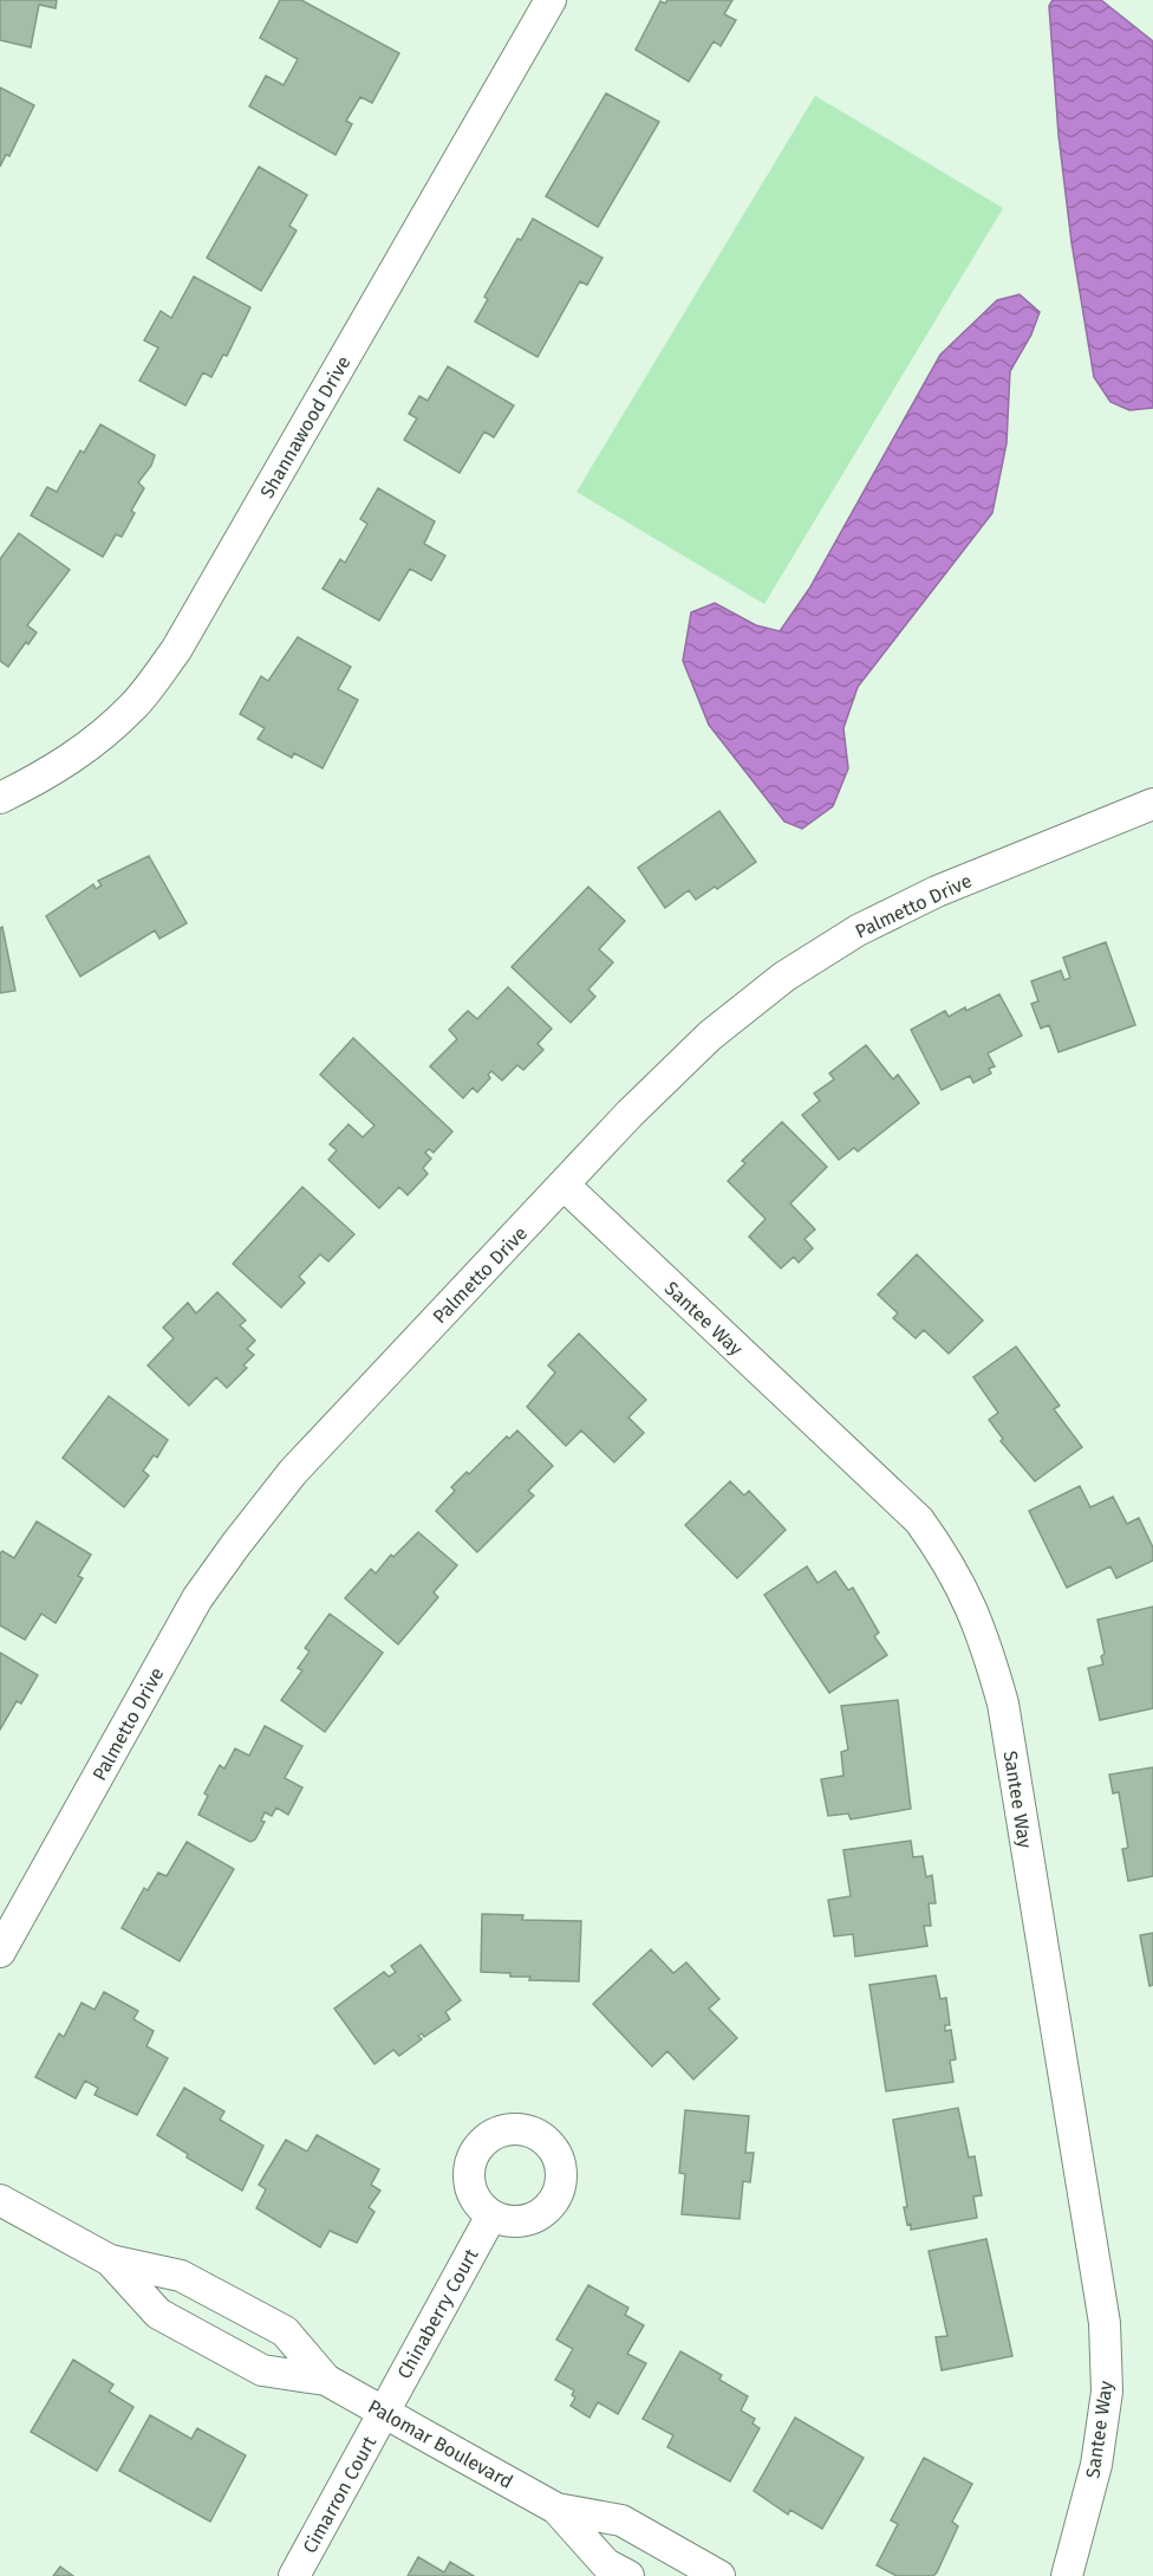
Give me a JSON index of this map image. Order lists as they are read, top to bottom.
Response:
{
  "streets": {
    "street": [
      "Shannawood Drive",
      "Palmetto Drive",
      "Santee Way",
      "Chinaberry Court",
      "Palomar Boulevard",
      "Cimarron Court"
    ]
  },
  "crossings": [
    ["Palmetto Drive", "Santee Way"],
    ["Chinaberry Court", "Palomar Boulevard"],
    ["Chinaberry Court", "Cimarron Court"],
    ["Palomar Boulevard", "Cimarron Court"]
  ]
}
